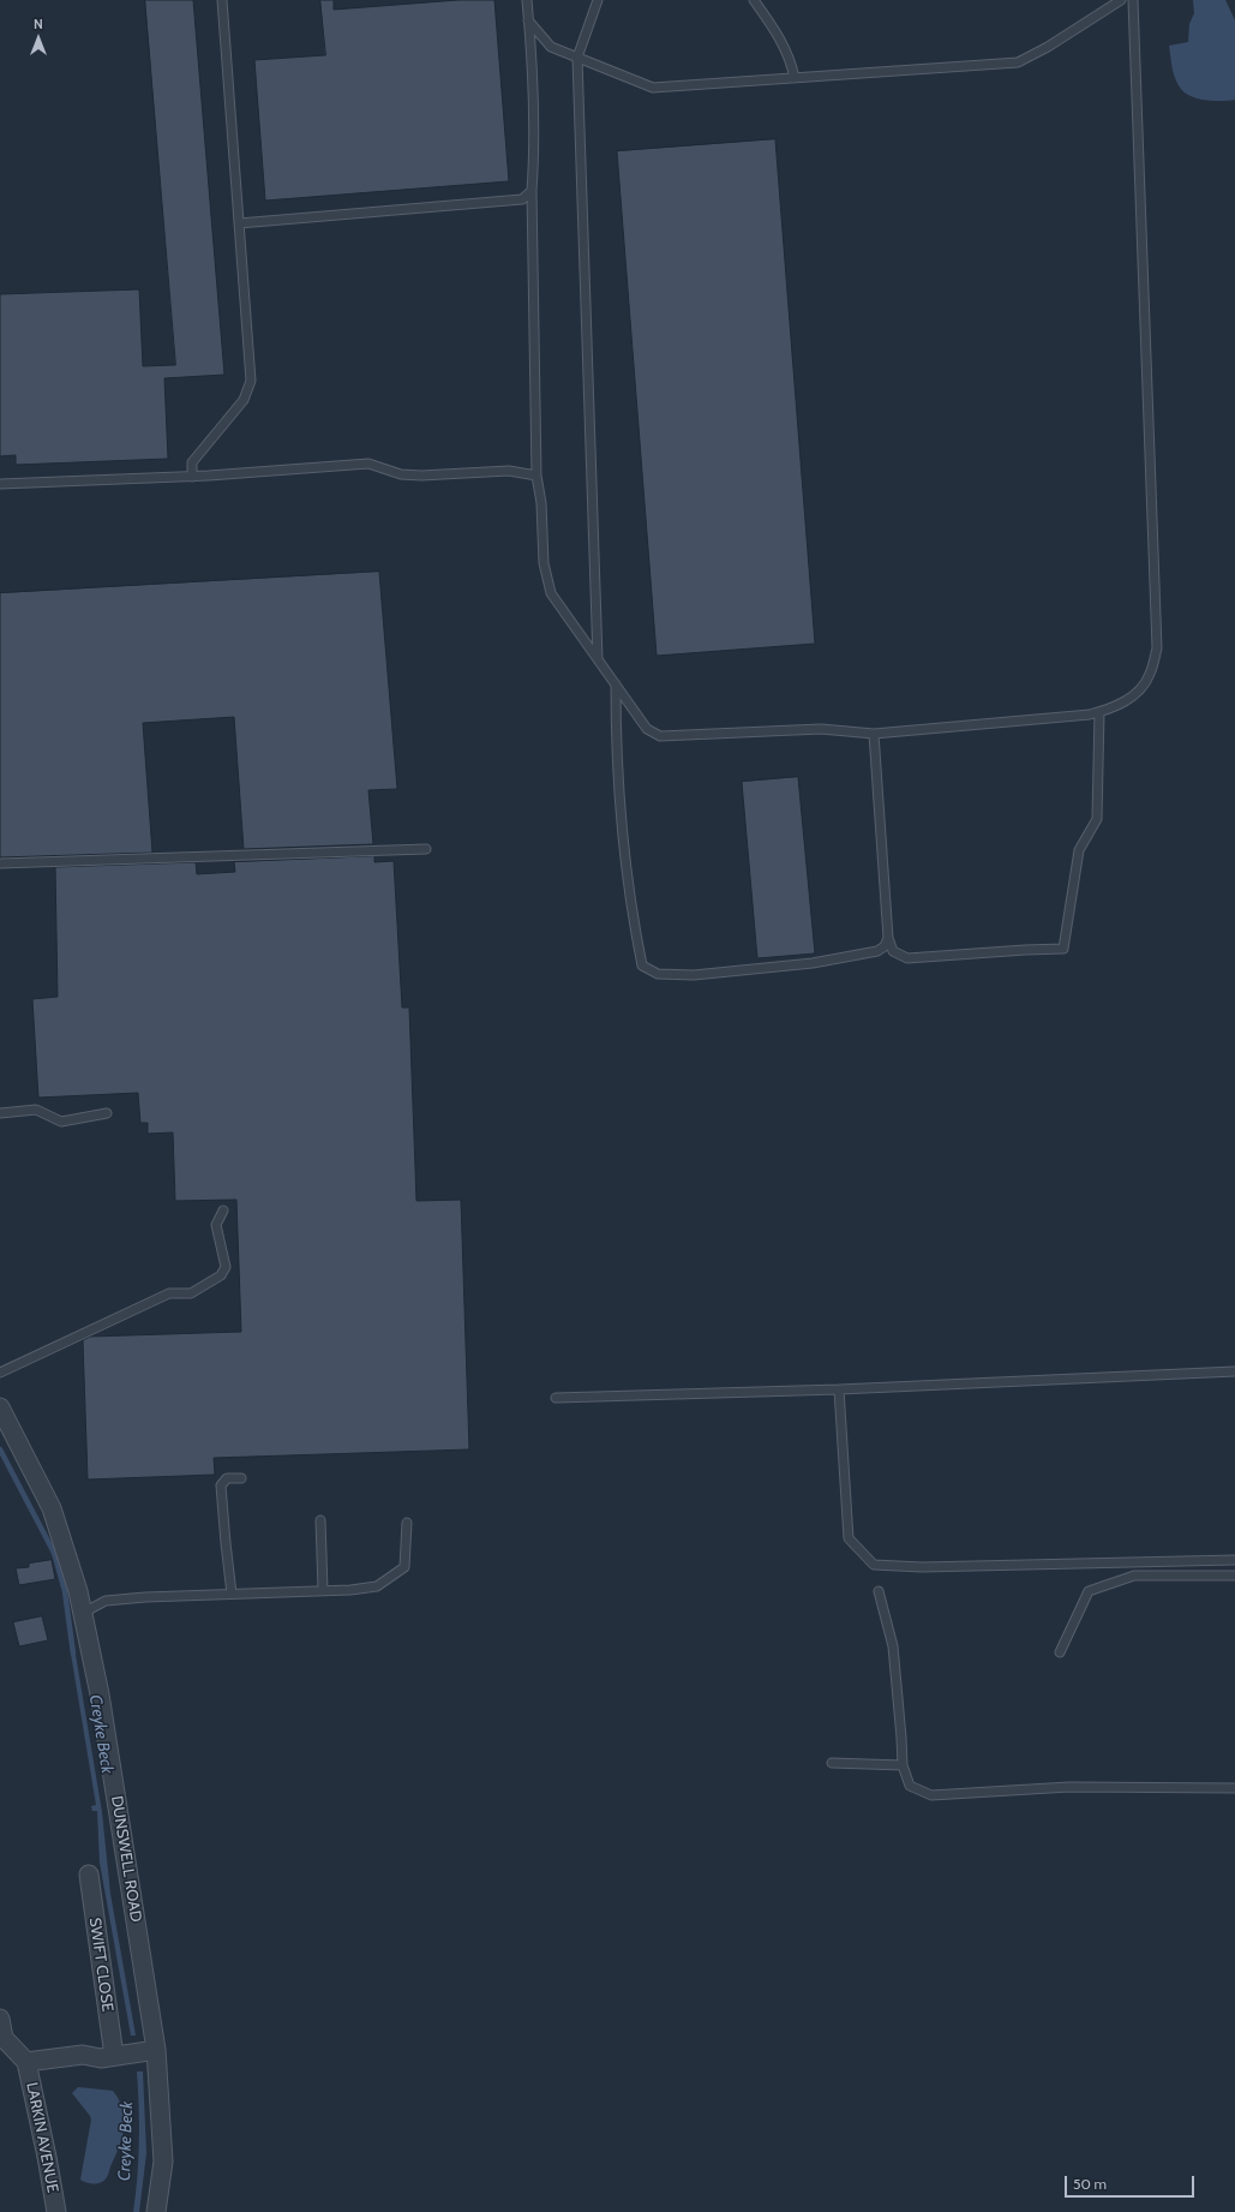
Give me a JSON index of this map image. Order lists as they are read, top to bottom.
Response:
{
  "streets": {
    "street": ["DUNSWELL ROAD", "SWIFT CLOSE", "LARKIN AVENUE"]
  },
  "water": ["Creyke Beck"],
  "scale_bar": "50 m",
  "north": "top"
}
